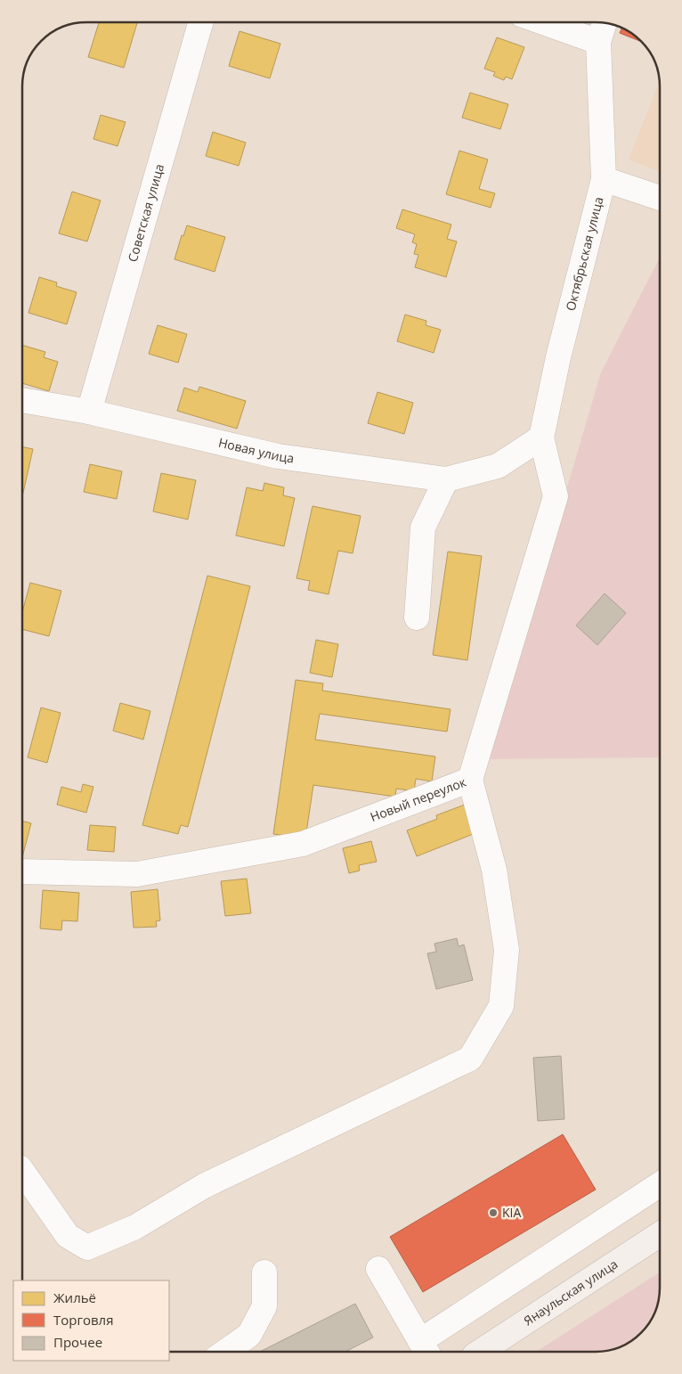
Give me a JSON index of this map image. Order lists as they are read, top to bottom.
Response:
{
  "streets": {
    "main road": ["Янаульская улица"],
    "street": [
      "Советская улица",
      "Октябрьская улица",
      "Новая улица",
      "Новый переулок"
    ]
  },
  "crossings": [
    ["Советская улица", "Новая улица"],
    ["Октябрьская улица", "Новая улица"],
    ["Октябрьская улица", "Новый переулок"],
    ["Новая улица", "Новый переулок"]
  ],
  "places": ["KIA"],
  "legend": ["Жильё", "Торговля", "Прочее"]
}
